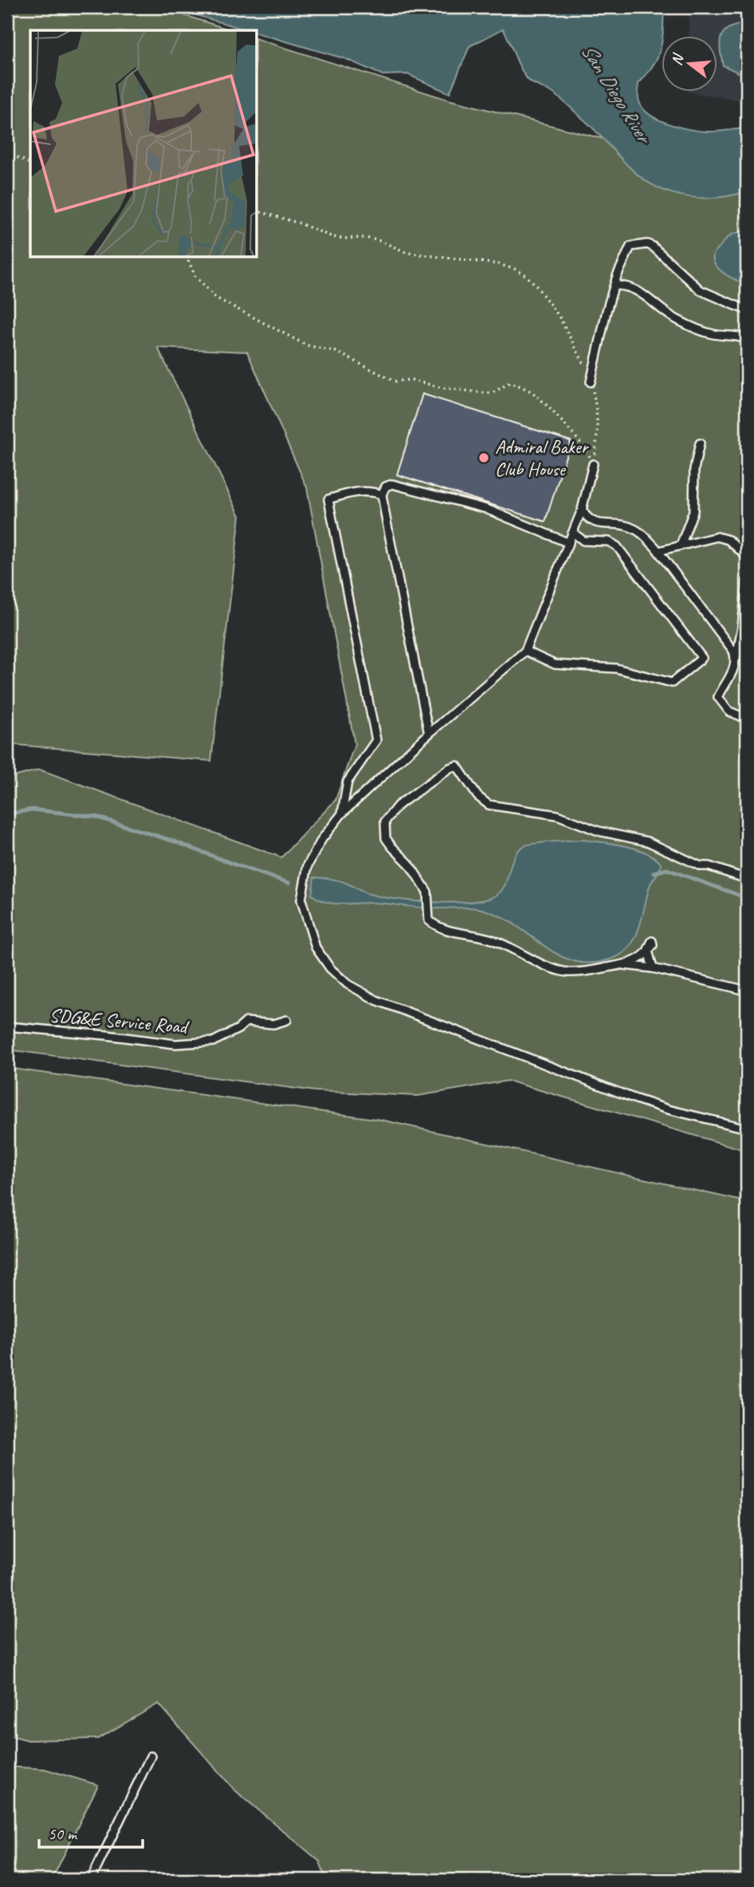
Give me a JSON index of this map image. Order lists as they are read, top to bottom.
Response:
{
  "streets": {
    "lane": ["SDG&E Service Road"]
  },
  "water": ["San Diego River"],
  "places": ["Admiral Baker Club House"],
  "scale_bar": "50 m",
  "north": "left"
}
